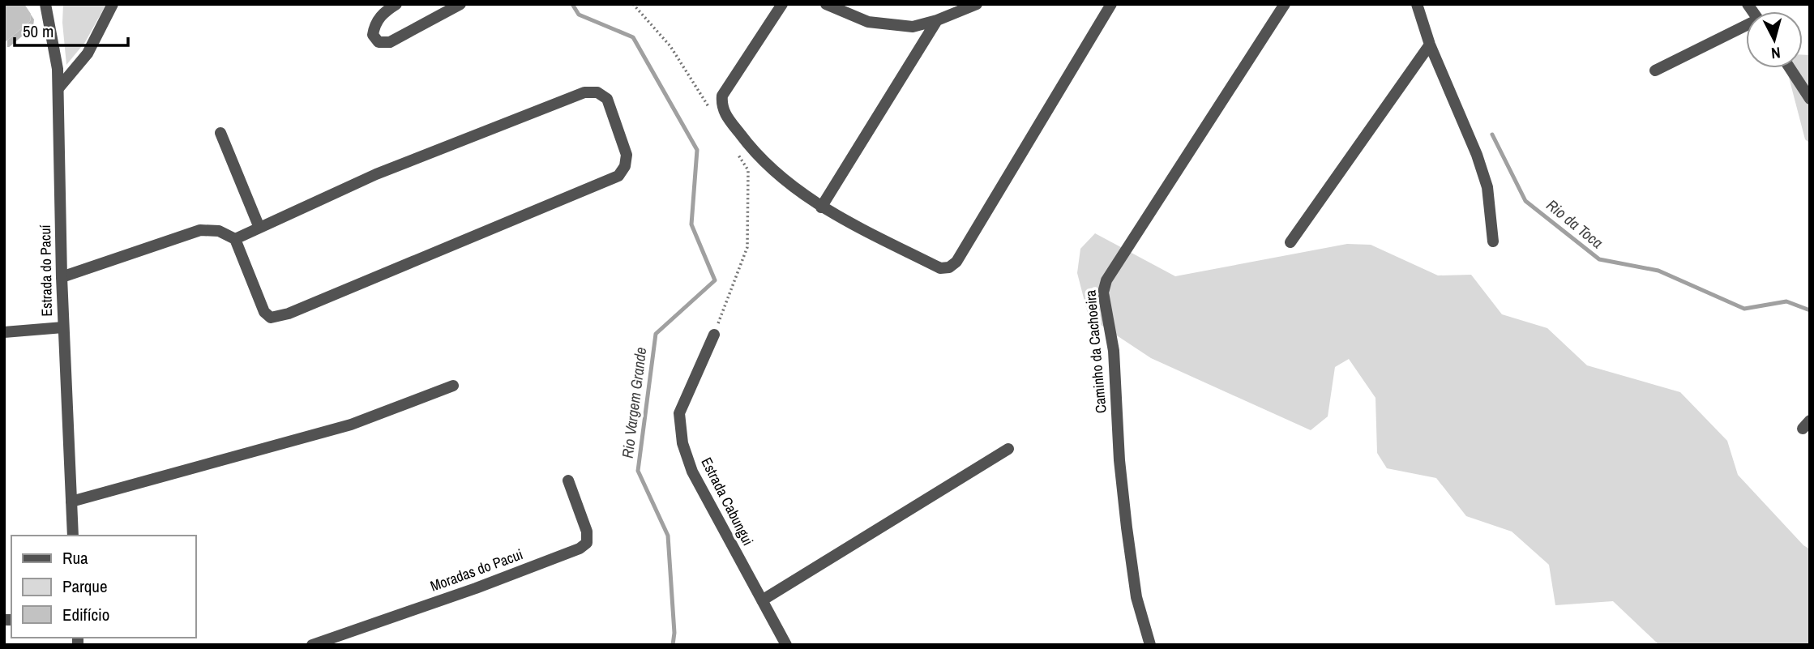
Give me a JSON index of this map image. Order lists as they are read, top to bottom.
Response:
{
  "streets": {
    "street": [
      "Estrada do Pacuí",
      "Caminho da Cachoeira",
      "Estrada Cabungui",
      "Moradas do Pacui"
    ]
  },
  "water": ["Rio da Toca", "Rio Vargem Grande"],
  "legend": ["Rua", "Parque", "Edifício"],
  "scale_bar": "50 m",
  "north": "bottom"
}
